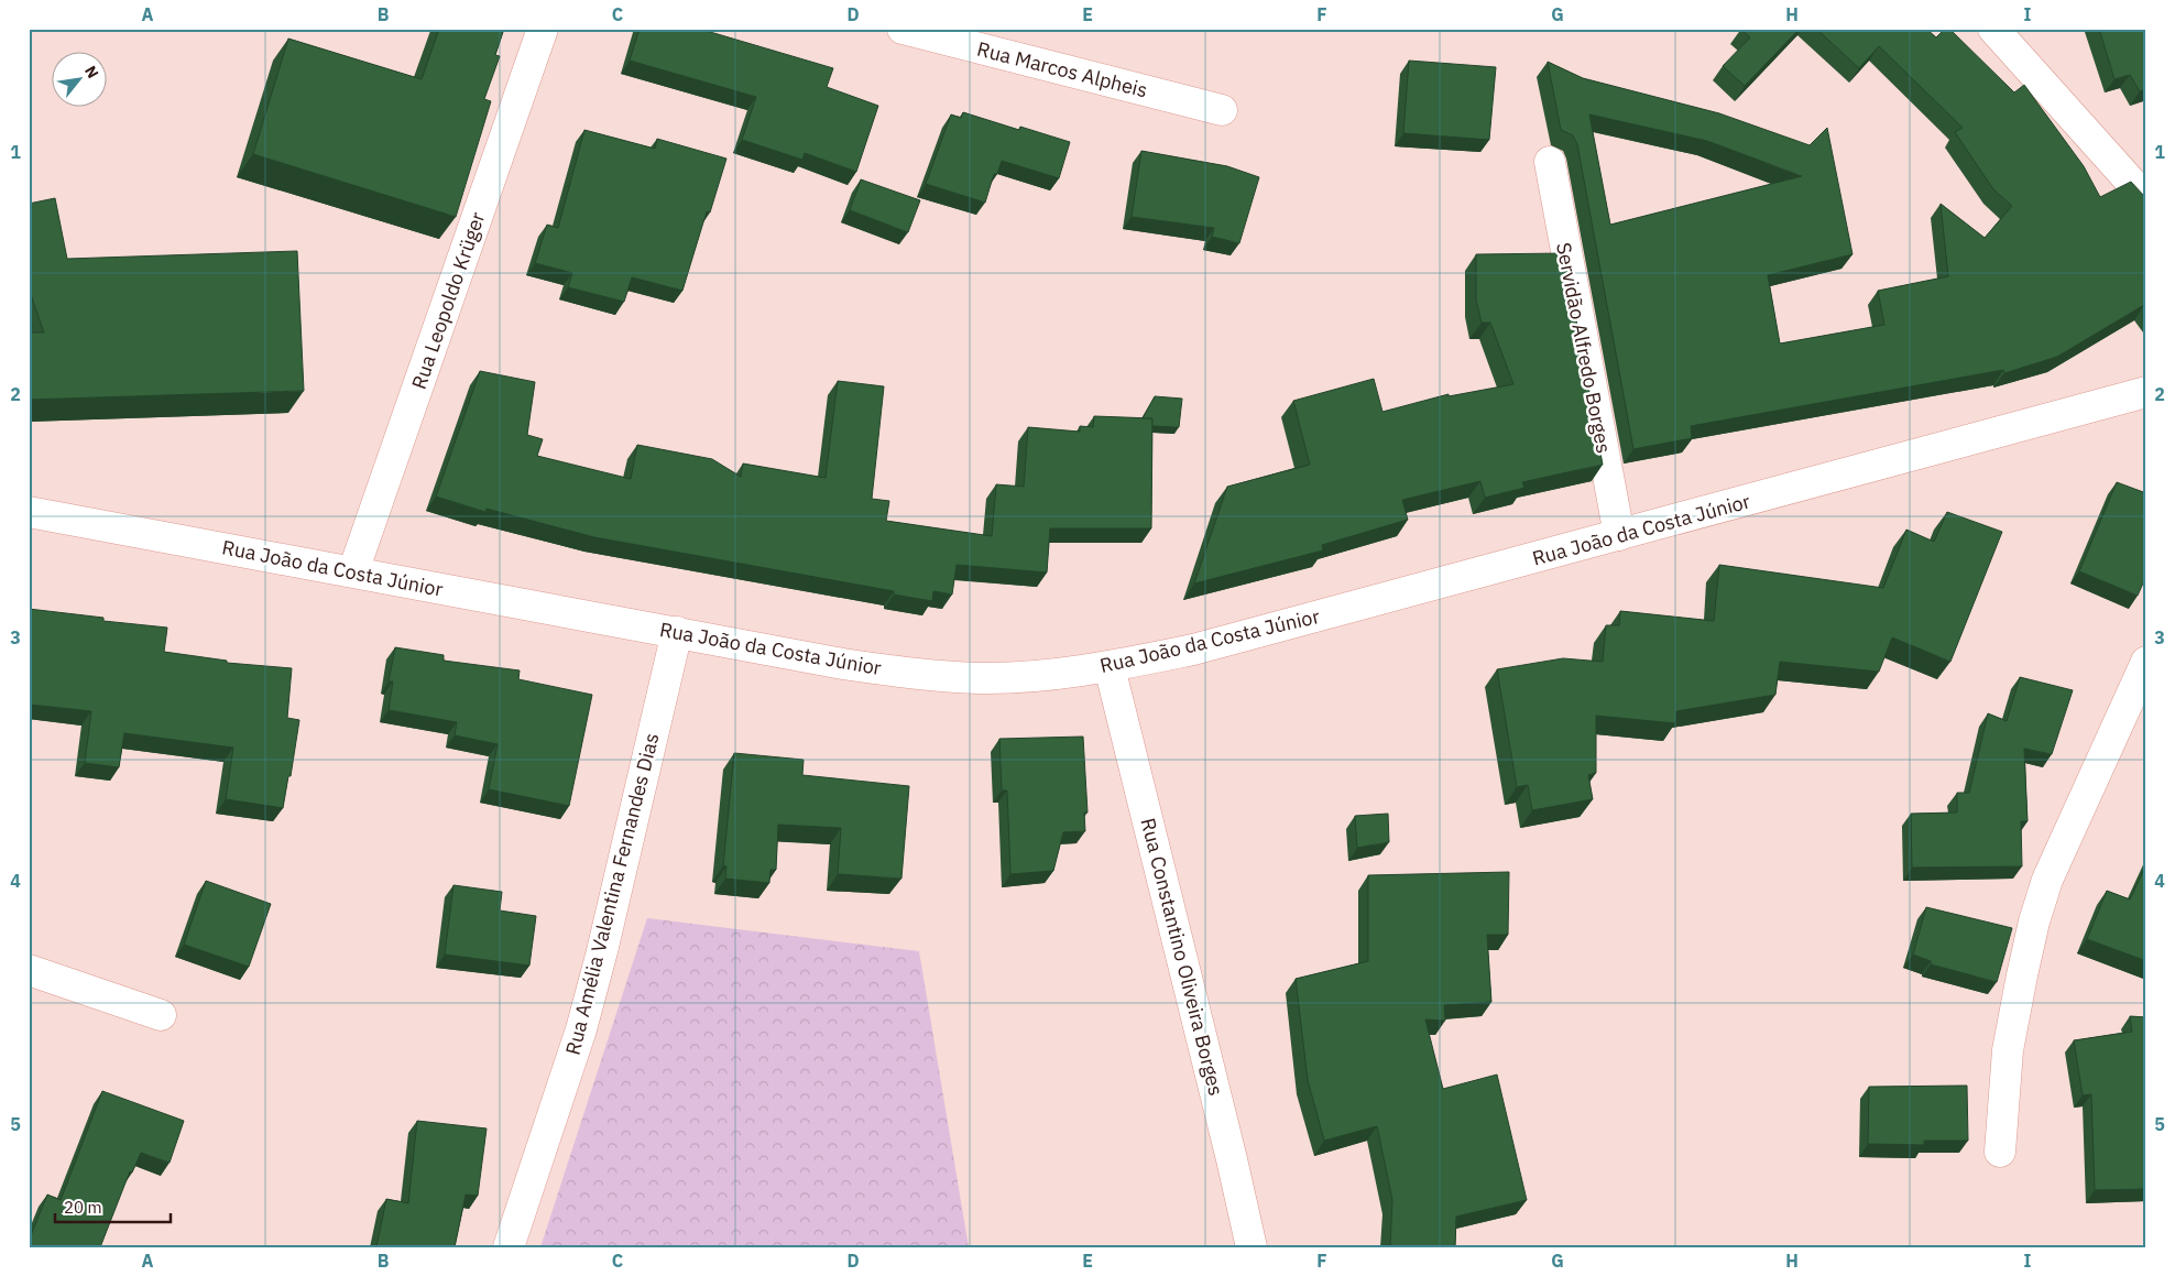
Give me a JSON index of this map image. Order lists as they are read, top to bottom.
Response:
{
  "streets": {
    "street": [
      "Rua Marcos Alpheis",
      "Rua Leopoldo Krüger",
      "Servidão Alfredo Borges",
      "Rua João da Costa Júnior",
      "Rua Amélia Valentina Fernandes Dias",
      "Rua Constantino Oliveira Borges"
    ]
  },
  "crossings": [
    ["Rua Leopoldo Krüger", "Rua João da Costa Júnior"],
    ["Servidão Alfredo Borges", "Rua João da Costa Júnior"],
    ["Rua João da Costa Júnior", "Rua Amélia Valentina Fernandes Dias"],
    ["Rua João da Costa Júnior", "Rua Constantino Oliveira Borges"]
  ],
  "scale_bar": "20 m",
  "north": "top right",
  "grid": {
    "columns": [
      "A",
      "B",
      "C",
      "D",
      "E",
      "F",
      "G",
      "H",
      "I"
    ],
    "rows": [
      "1",
      "2",
      "3",
      "4",
      "5"
    ]
  }
}
